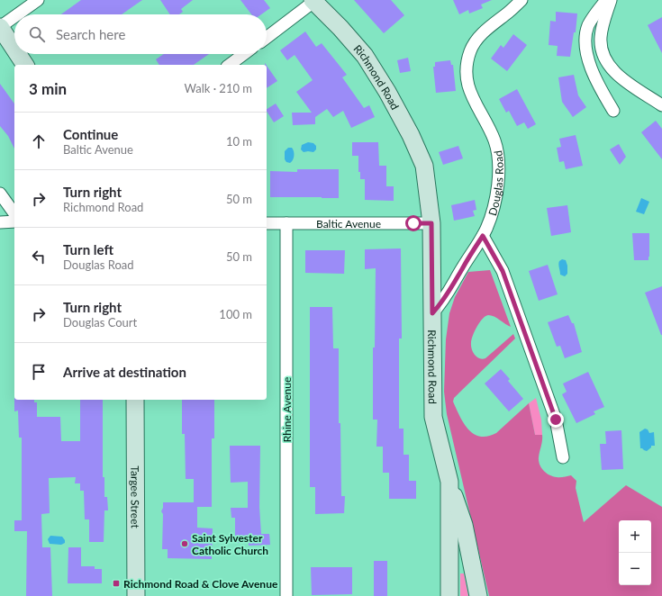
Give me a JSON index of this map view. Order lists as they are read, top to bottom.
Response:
{
  "streets": {
    "main road": ["Richmond Road", "Targee Street"],
    "street": ["Douglas Road", "Baltic Avenue", "Rhine Avenue"]
  },
  "crossings": [
    ["Richmond Road", "Douglas Road"],
    ["Richmond Road", "Baltic Avenue"],
    ["Baltic Avenue", "Rhine Avenue"]
  ],
  "places": {
    "other": ["Saint Sylvester Catholic Church"],
    "transit": ["Richmond Road & Clove Avenue"]
  },
  "page": {
    "search": "Search here",
    "heading": ["3 min", "Walk · 210 m"],
    "list": [
      ["Continue", "Baltic Avenue", "10 m"],
      ["Turn right", "Richmond Road", "50 m"],
      ["Turn left", "Douglas Road", "50 m"],
      ["Turn right", "Douglas Court", "100 m"],
      "Arrive at destination"
    ],
    "map_buttons": ["+", "−"]
  }
}
